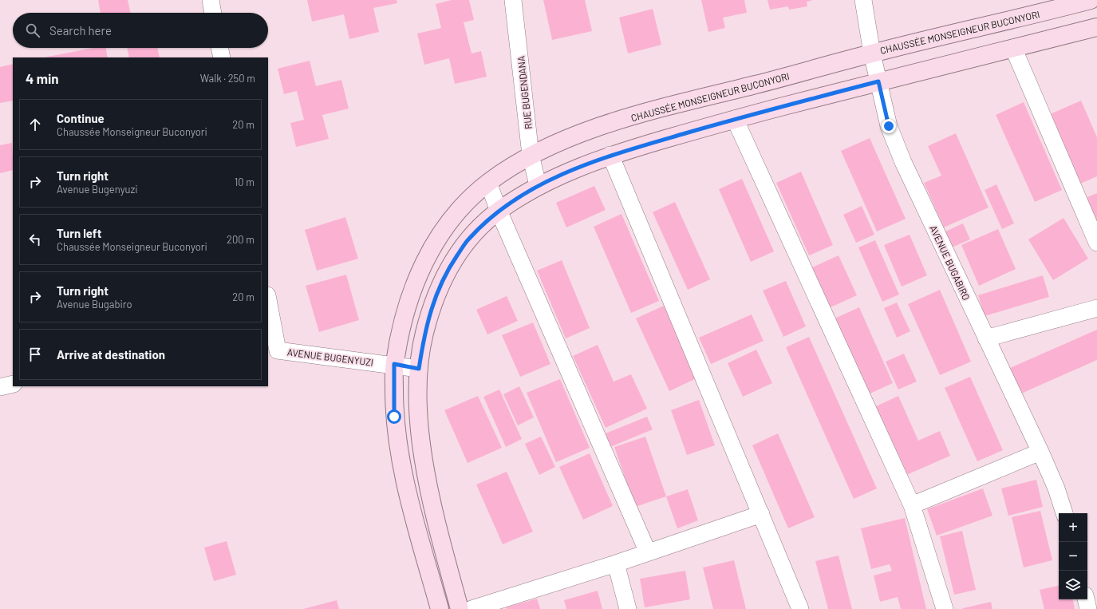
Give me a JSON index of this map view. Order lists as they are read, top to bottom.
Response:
{
  "streets": {
    "street": [
      "CHAUSSÉE MONSEIGNEUR BUCONYORI",
      "RUE BUGENDANA",
      "AVENUE BUGABIRO",
      "AVENUE BUGENYUZI"
    ]
  },
  "crossings": [
    ["CHAUSSÉE MONSEIGNEUR BUCONYORI", "RUE BUGENDANA"],
    ["CHAUSSÉE MONSEIGNEUR BUCONYORI", "AVENUE BUGABIRO"],
    ["CHAUSSÉE MONSEIGNEUR BUCONYORI", "AVENUE BUGENYUZI"]
  ],
  "page": {
    "search": "Search here",
    "heading": ["4 min", "Walk · 250 m"],
    "list": [
      ["Continue", "Chaussée Monseigneur Buconyori", "20 m"],
      ["Turn right", "Avenue Bugenyuzi", "10 m"],
      ["Turn left", "Chaussée Monseigneur Buconyori", "200 m"],
      ["Turn right", "Avenue Bugabiro", "20 m"],
      "Arrive at destination"
    ],
    "map_buttons": ["+", "−"]
  }
}
